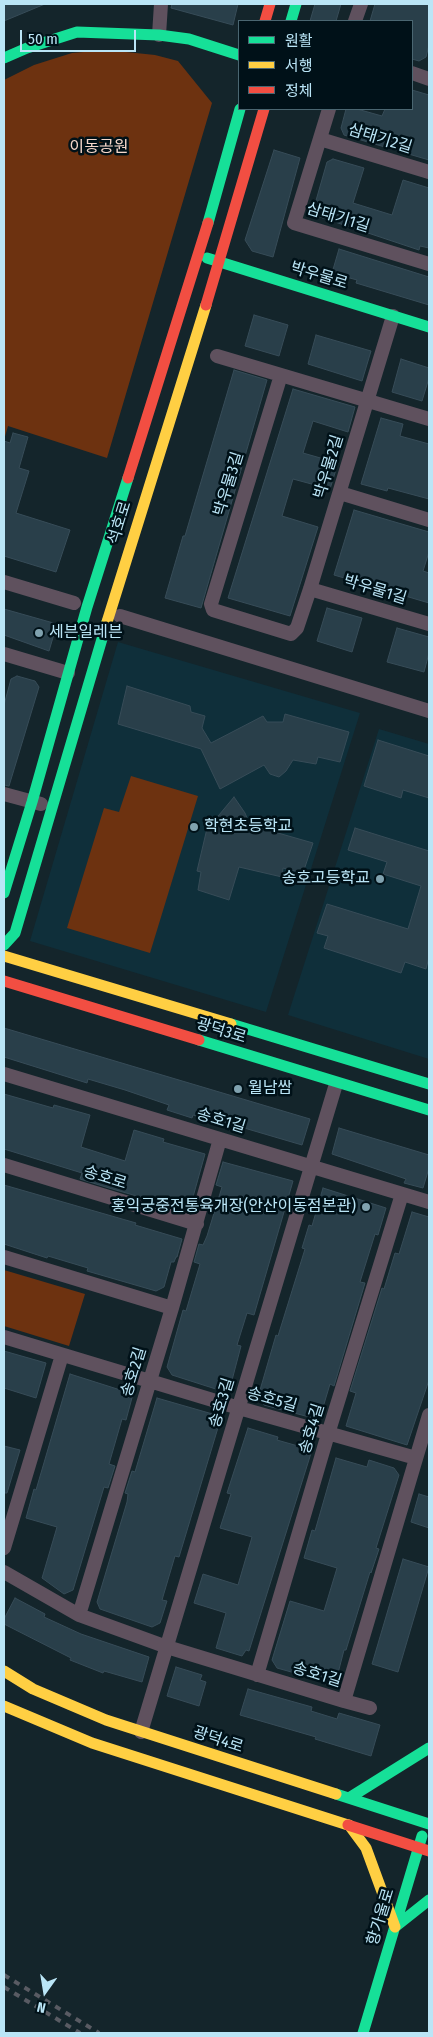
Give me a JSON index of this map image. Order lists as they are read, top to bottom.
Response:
{
  "streets": {
    "main road": [
      "박우물로",
      "석호로",
      "광덕3로",
      "광덕4로",
      "항가울로"
    ],
    "street": [
      "삼태기2길",
      "삼태기1길",
      "박우물2길",
      "박우물3길",
      "박우물1길",
      "송호1길",
      "송호로",
      "송호2길",
      "송호5길",
      "송호3길",
      "송호4길"
    ]
  },
  "crossings": [
    ["삼태기2길", "삼태기1길"],
    ["박우물로", "박우물2길"],
    ["박우물로", "석호로"],
    ["박우물2길", "박우물3길"],
    ["박우물2길", "박우물1길"],
    ["광덕3로", "송호3길"],
    ["송호1길", "송호2길"],
    ["송호1길", "송호5길"],
    ["송호1길", "송호3길"],
    ["송호1길", "송호4길"],
    ["송호로", "송호2길"],
    ["송호2길", "송호5길"],
    ["송호5길", "송호3길"],
    ["송호5길", "송호4길"],
    ["송호3길", "광덕4로"],
    ["광덕4로", "항가울로"]
  ],
  "parks": ["이동공원"],
  "places": [
    "세븐일레븐",
    "학현초등학교",
    "송호고등학교",
    "월남쌈",
    "홍익궁중전통육개장(안산이동점본관)"
  ],
  "legend": ["원활", "서행", "정체"],
  "scale_bar": "50 m",
  "north": "bottom"
}
